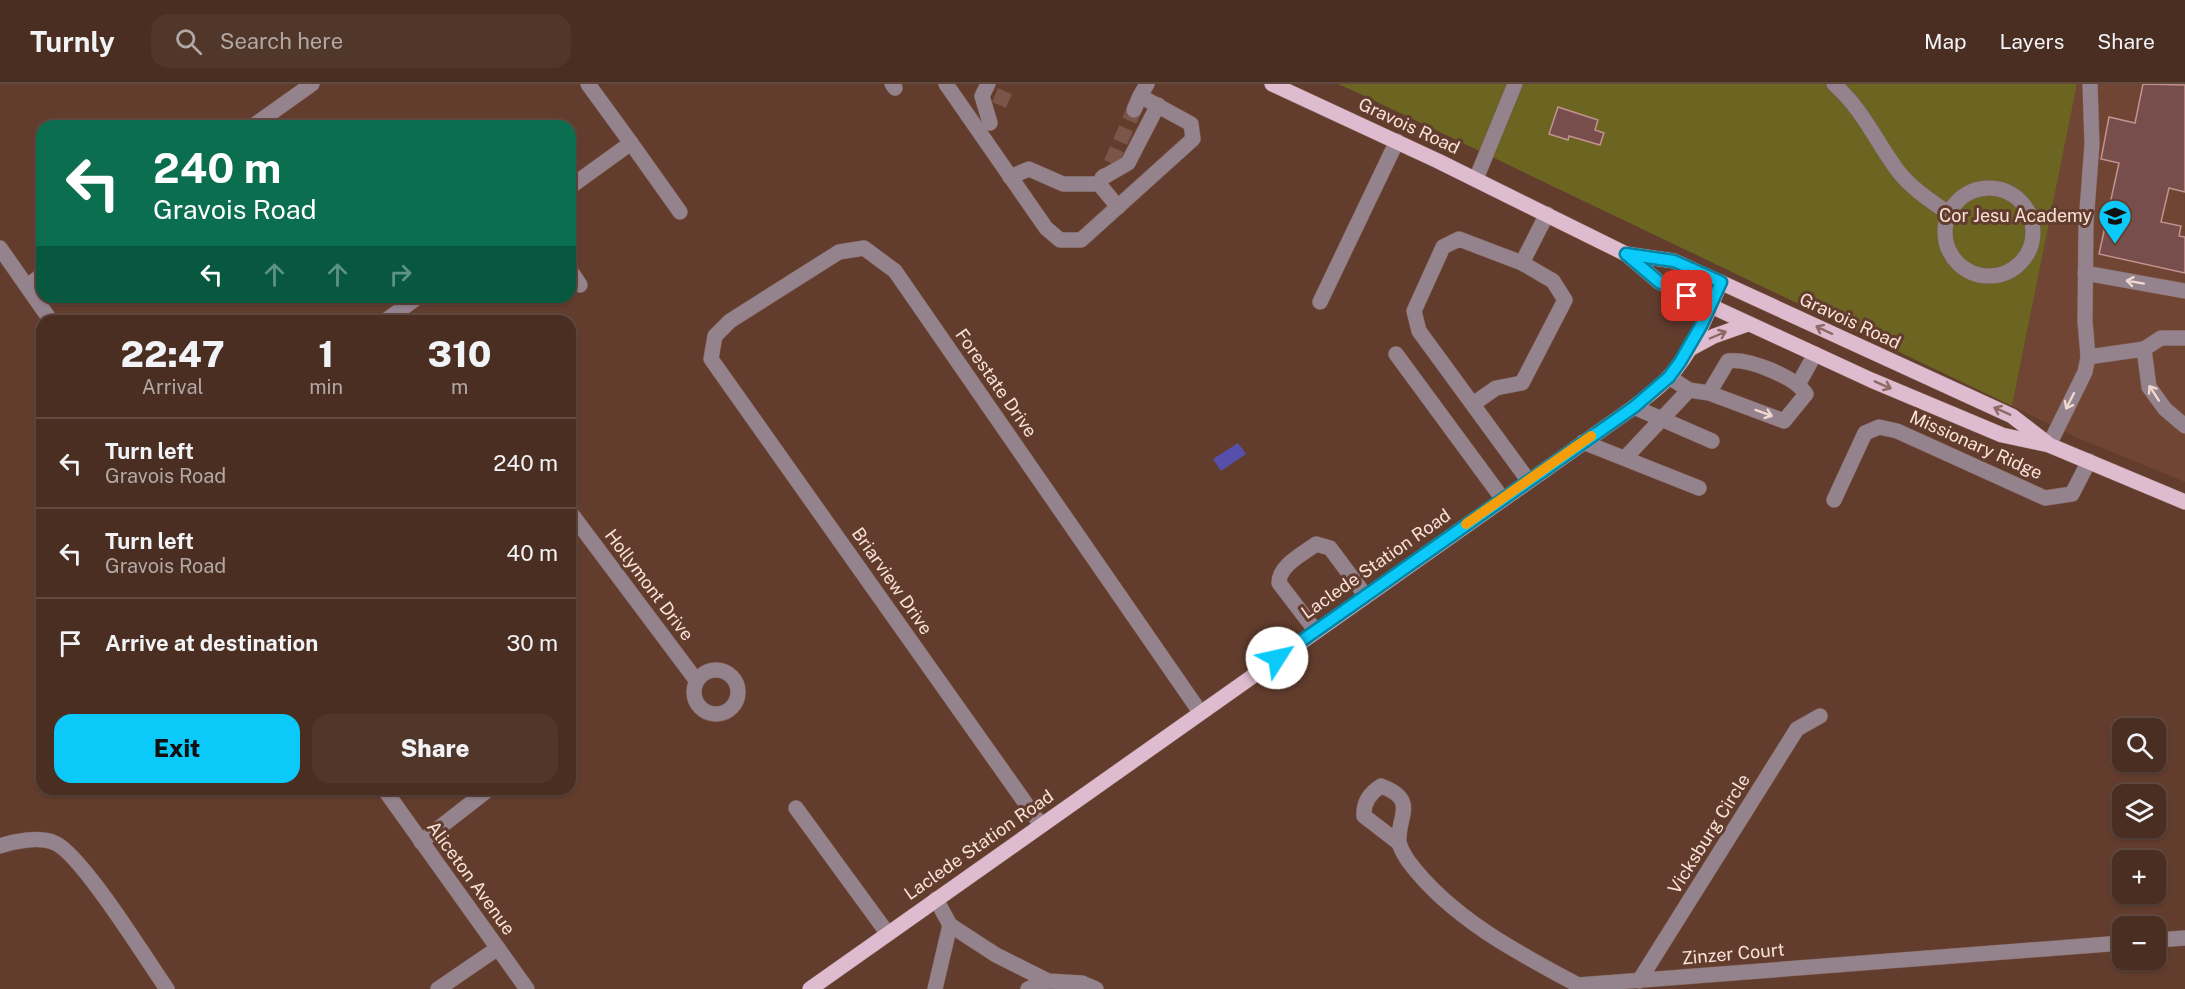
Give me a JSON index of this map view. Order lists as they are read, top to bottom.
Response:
{
  "streets": {
    "main road": ["Gravois Road", "Laclede Station Road"],
    "street": [
      "Forestate Drive",
      "Missionary Ridge",
      "Briarview Drive",
      "Hollymont Drive",
      "Vicksburg Circle",
      "Aliceton Avenue",
      "Zinzer Court"
    ]
  },
  "crossings": [
    ["Gravois Road", "Missionary Ridge"],
    ["Gravois Road", "Laclede Station Road"],
    ["Forestate Drive", "Laclede Station Road"],
    ["Forestate Drive", "Briarview Drive"],
    ["Laclede Station Road", "Briarview Drive"],
    ["Vicksburg Circle", "Zinzer Court"]
  ],
  "places": {
    "school or university": ["Cor Jesu Academy"]
  },
  "page": {
    "header": "Turnly",
    "search": "Search here",
    "nav": ["Map", "Layers", "Share"],
    "turn": ["240 m", "Gravois Road"],
    "eta": [
      "22:47",
      "Arrival",
      "1",
      "min",
      "310",
      "m"
    ],
    "list": [
      {
        "name": "Turn left",
        "note": "Gravois Road",
        "value": "240 m"
      },
      {
        "name": "Turn left",
        "note": "Gravois Road",
        "value": "40 m"
      },
      {
        "name": "Arrive at destination",
        "value": "30 m"
      }
    ],
    "buttons": ["Exit", "Share"],
    "map_buttons": ["+", "−"]
  }
}
